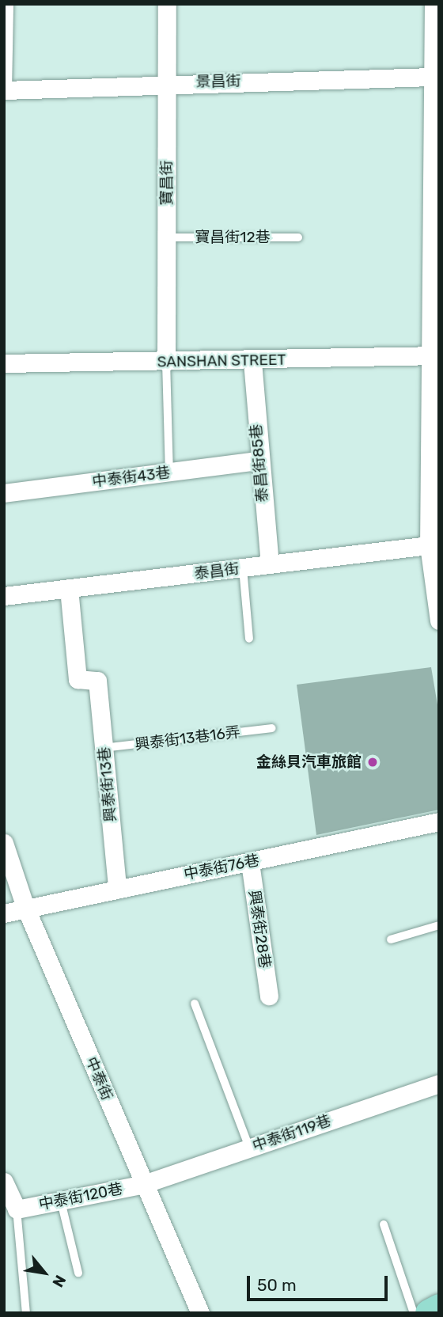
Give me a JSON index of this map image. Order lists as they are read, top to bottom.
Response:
{
  "streets": {
    "street": [
      "景昌街",
      "寶昌街",
      "SANSHAN STREET",
      "泰昌街85巷",
      "中泰街43巷",
      "泰昌街",
      "興泰街13巷",
      "中泰街76巷",
      "興泰街28巷",
      "中泰街",
      "中泰街119巷",
      "中泰街120巷"
    ],
    "lane": ["寶昌街12巷", "興泰街13巷16弄"]
  },
  "crossings": [
    ["景昌街", "寶昌街"],
    ["寶昌街", "寶昌街12巷"],
    ["寶昌街", "SANSHAN STREET"],
    ["SANSHAN STREET", "泰昌街85巷"],
    ["泰昌街85巷", "中泰街43巷"],
    ["泰昌街85巷", "泰昌街"],
    ["泰昌街", "興泰街13巷"],
    ["興泰街13巷16弄", "興泰街13巷"],
    ["興泰街13巷", "中泰街76巷"],
    ["中泰街76巷", "興泰街28巷"],
    ["中泰街76巷", "中泰街"],
    ["中泰街", "中泰街119巷"],
    ["中泰街", "中泰街120巷"],
    ["中泰街119巷", "中泰街120巷"]
  ],
  "places": ["金絲貝汽車旅館"],
  "scale_bar": "50 m",
  "north": "bottom right"
}
